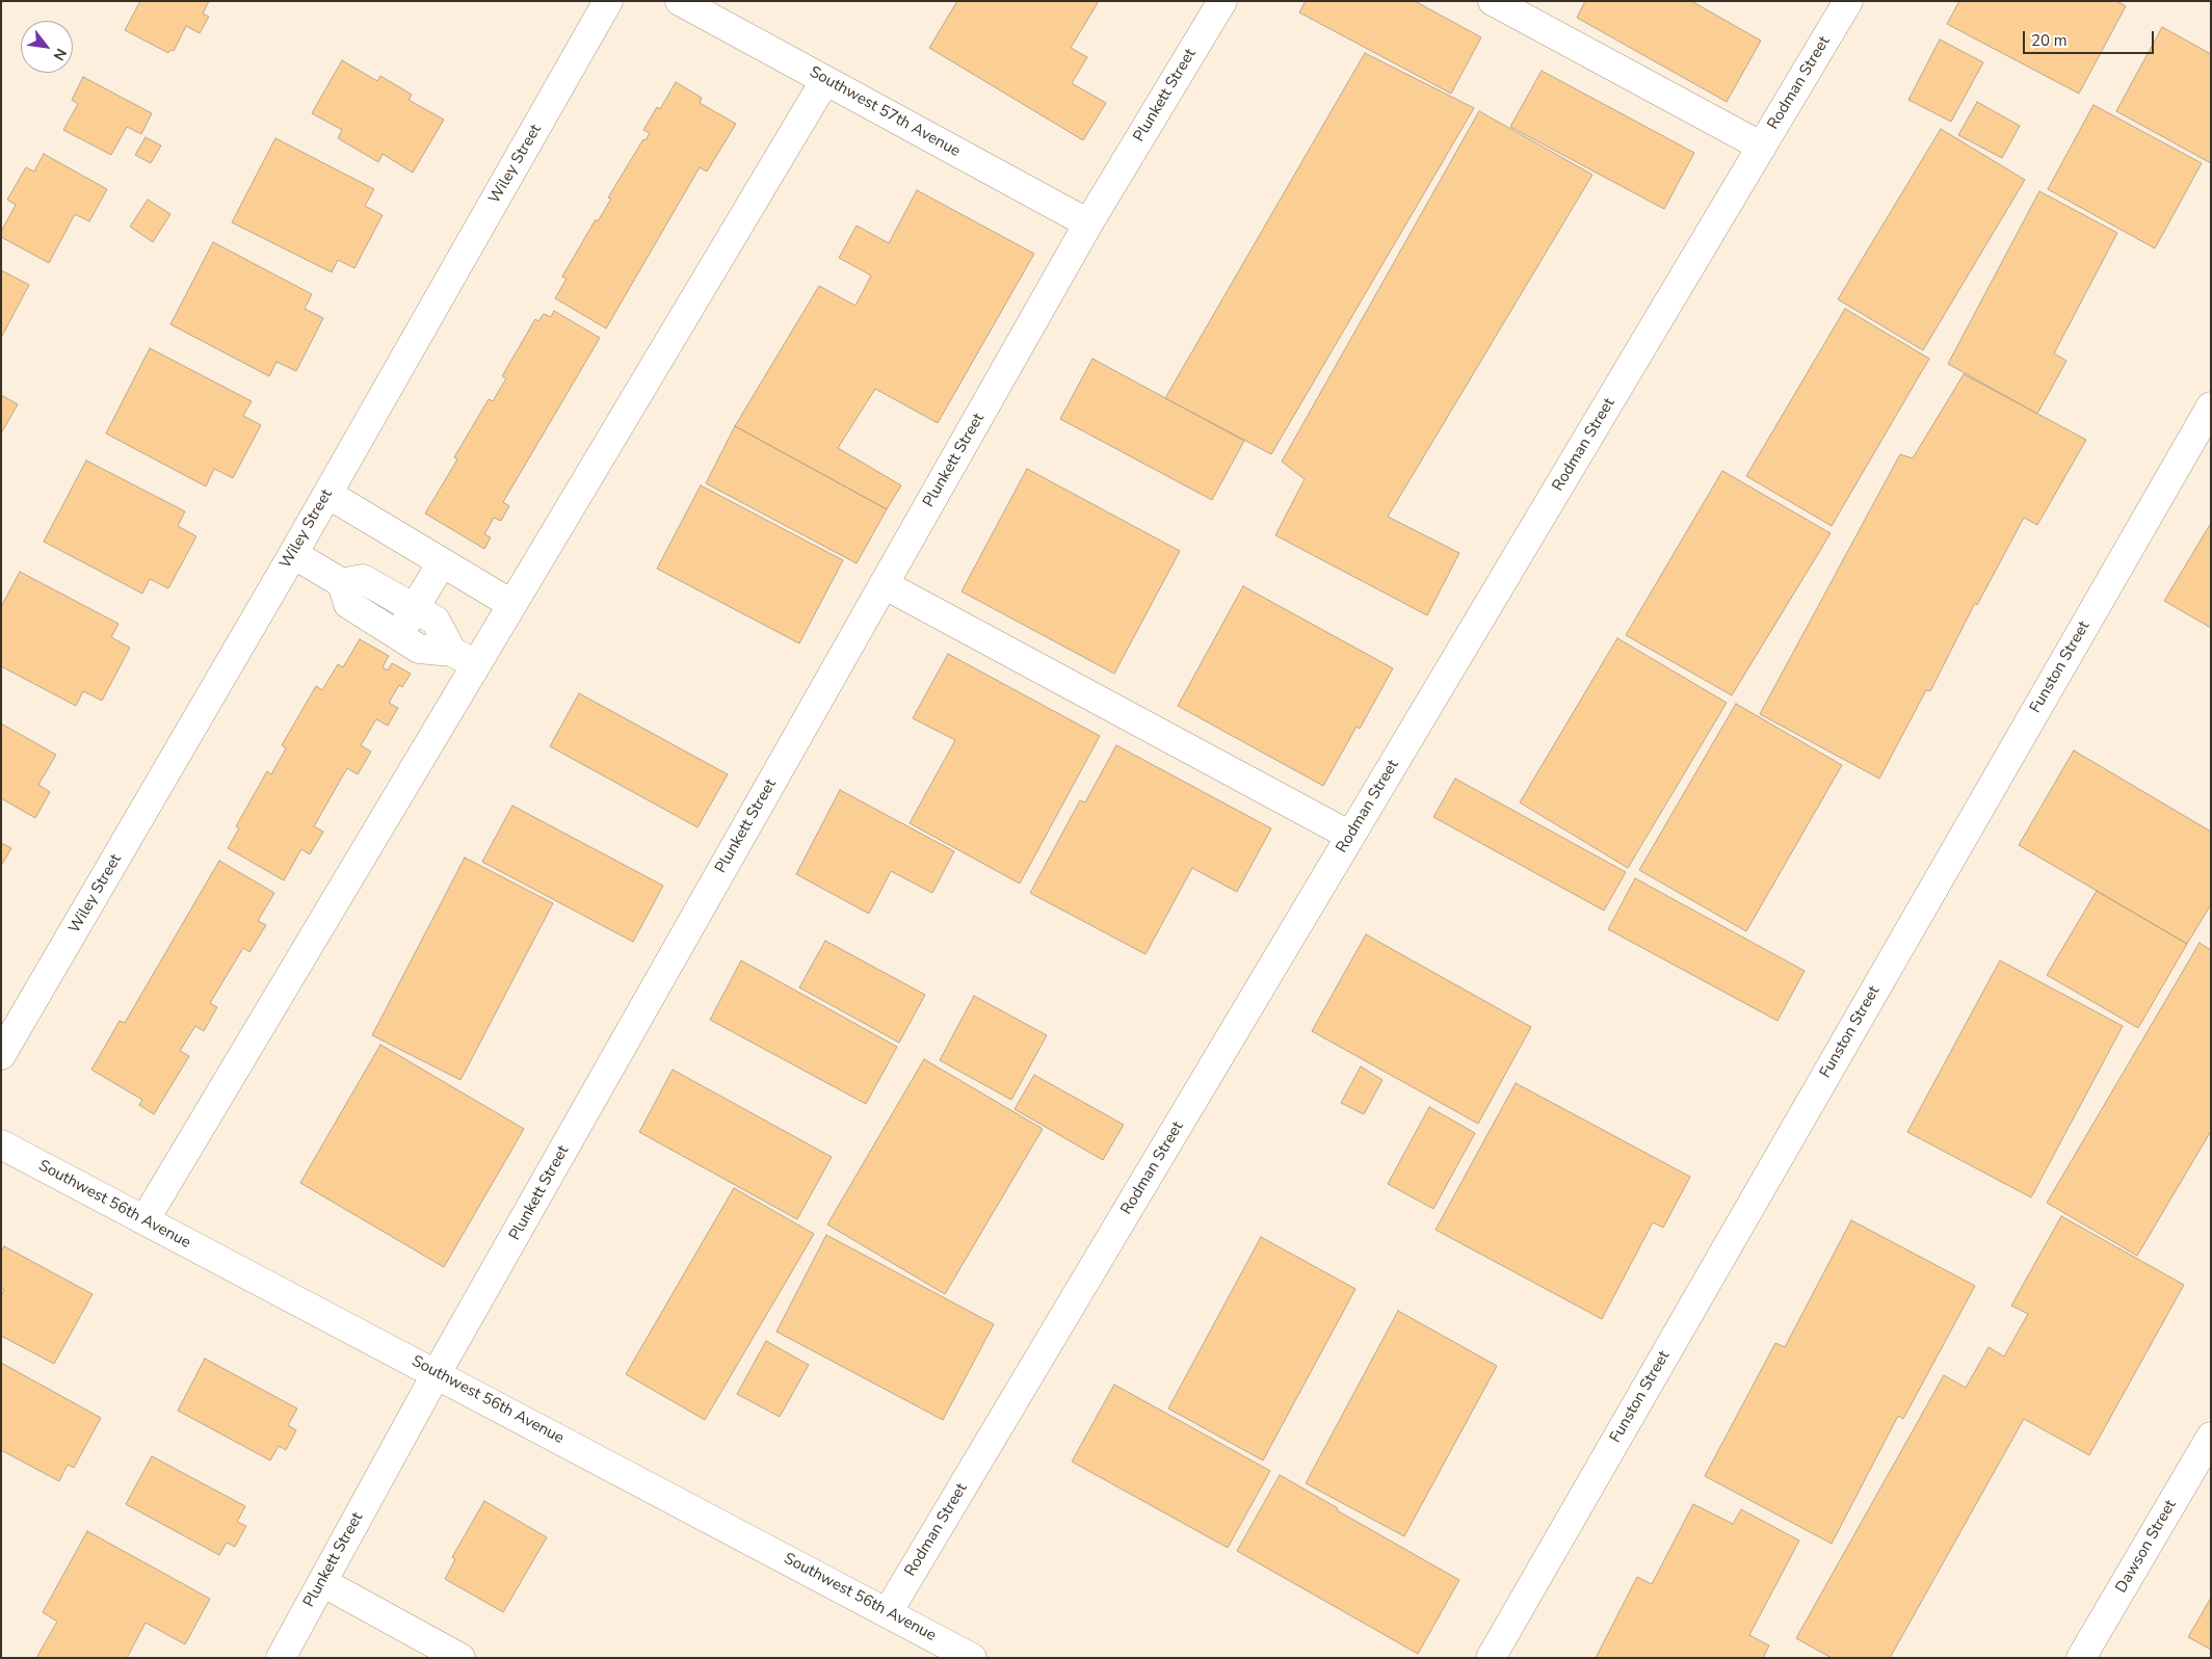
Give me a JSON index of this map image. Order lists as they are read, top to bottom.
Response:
{
  "streets": {
    "street": [
      "Rodman Street",
      "Plunkett Street",
      "Southwest 57th Avenue",
      "Wiley Street",
      "Funston Street",
      "Southwest 56th Avenue",
      "Dawson Street"
    ]
  },
  "crossings": [
    ["Rodman Street", "Southwest 56th Avenue"],
    ["Plunkett Street", "Southwest 57th Avenue"],
    ["Plunkett Street", "Southwest 56th Avenue"]
  ],
  "scale_bar": "20 m",
  "north": "bottom right"
}
